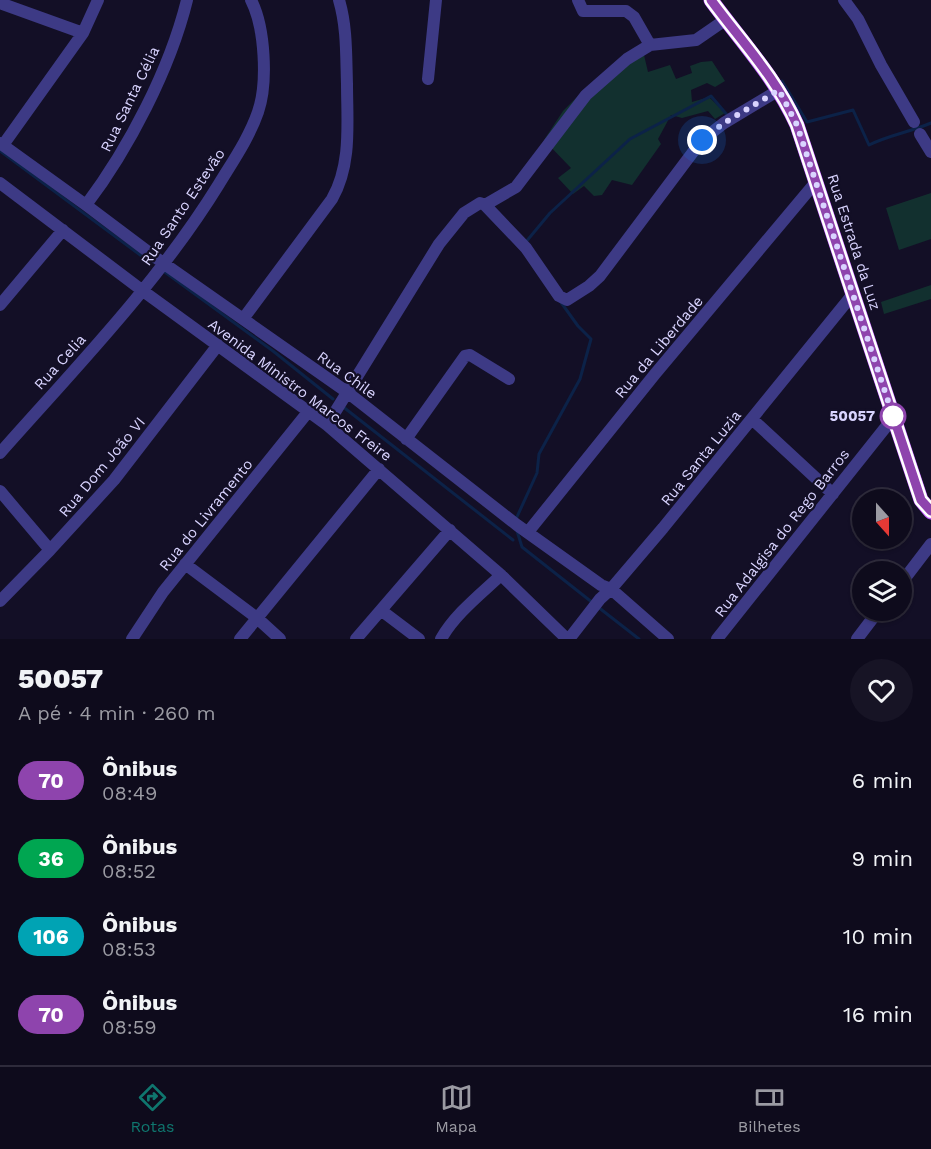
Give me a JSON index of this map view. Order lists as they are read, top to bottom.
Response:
{
  "streets": {
    "main road": ["Rua Estrada da Luz"],
    "street": [
      "Rua Santa Célia",
      "Rua Santo Estevão",
      "Rua da Liberdade",
      "Rua Celia",
      "Rua Chile",
      "Avenida Ministro Marcos Freire",
      "Rua Santa Luzia",
      "Rua Dom João VI",
      "Rua do Livramento",
      "Rua Adalgisa do Rego Barros"
    ]
  },
  "crossings": [
    ["Rua Santa Célia", "Rua Chile"],
    ["Rua Santo Estevão", "Rua Celia"],
    ["Rua Santo Estevão", "Rua Chile"],
    ["Rua Santo Estevão", "Avenida Ministro Marcos Freire"],
    ["Rua Estrada da Luz", "Rua da Liberdade"],
    ["Rua Estrada da Luz", "Rua Santa Luzia"],
    ["Rua Estrada da Luz", "Rua Adalgisa do Rego Barros"],
    ["Rua da Liberdade", "Rua Chile"],
    ["Rua Celia", "Avenida Ministro Marcos Freire"],
    ["Rua Chile", "Rua Santa Luzia"],
    ["Avenida Ministro Marcos Freire", "Rua Santa Luzia"],
    ["Avenida Ministro Marcos Freire", "Rua Dom João VI"],
    ["Avenida Ministro Marcos Freire", "Rua do Livramento"]
  ],
  "places": ["50057"],
  "lines": ["bus line 70"],
  "north": "bottom",
  "page": {
    "heading": ["50057", "A pé · 4 min · 260 m"],
    "list": [
      {
        "mark": "70",
        "name": "Ônibus",
        "note": "08:49",
        "value": "6 min"
      },
      {
        "mark": "36",
        "name": "Ônibus",
        "note": "08:52",
        "value": "9 min"
      },
      {
        "mark": "106",
        "name": "Ônibus",
        "note": "08:53",
        "value": "10 min"
      },
      {
        "mark": "70",
        "name": "Ônibus",
        "note": "08:59",
        "value": "16 min"
      }
    ],
    "tabs": ["Rotas", "Mapa", "Bilhetes"]
  }
}
